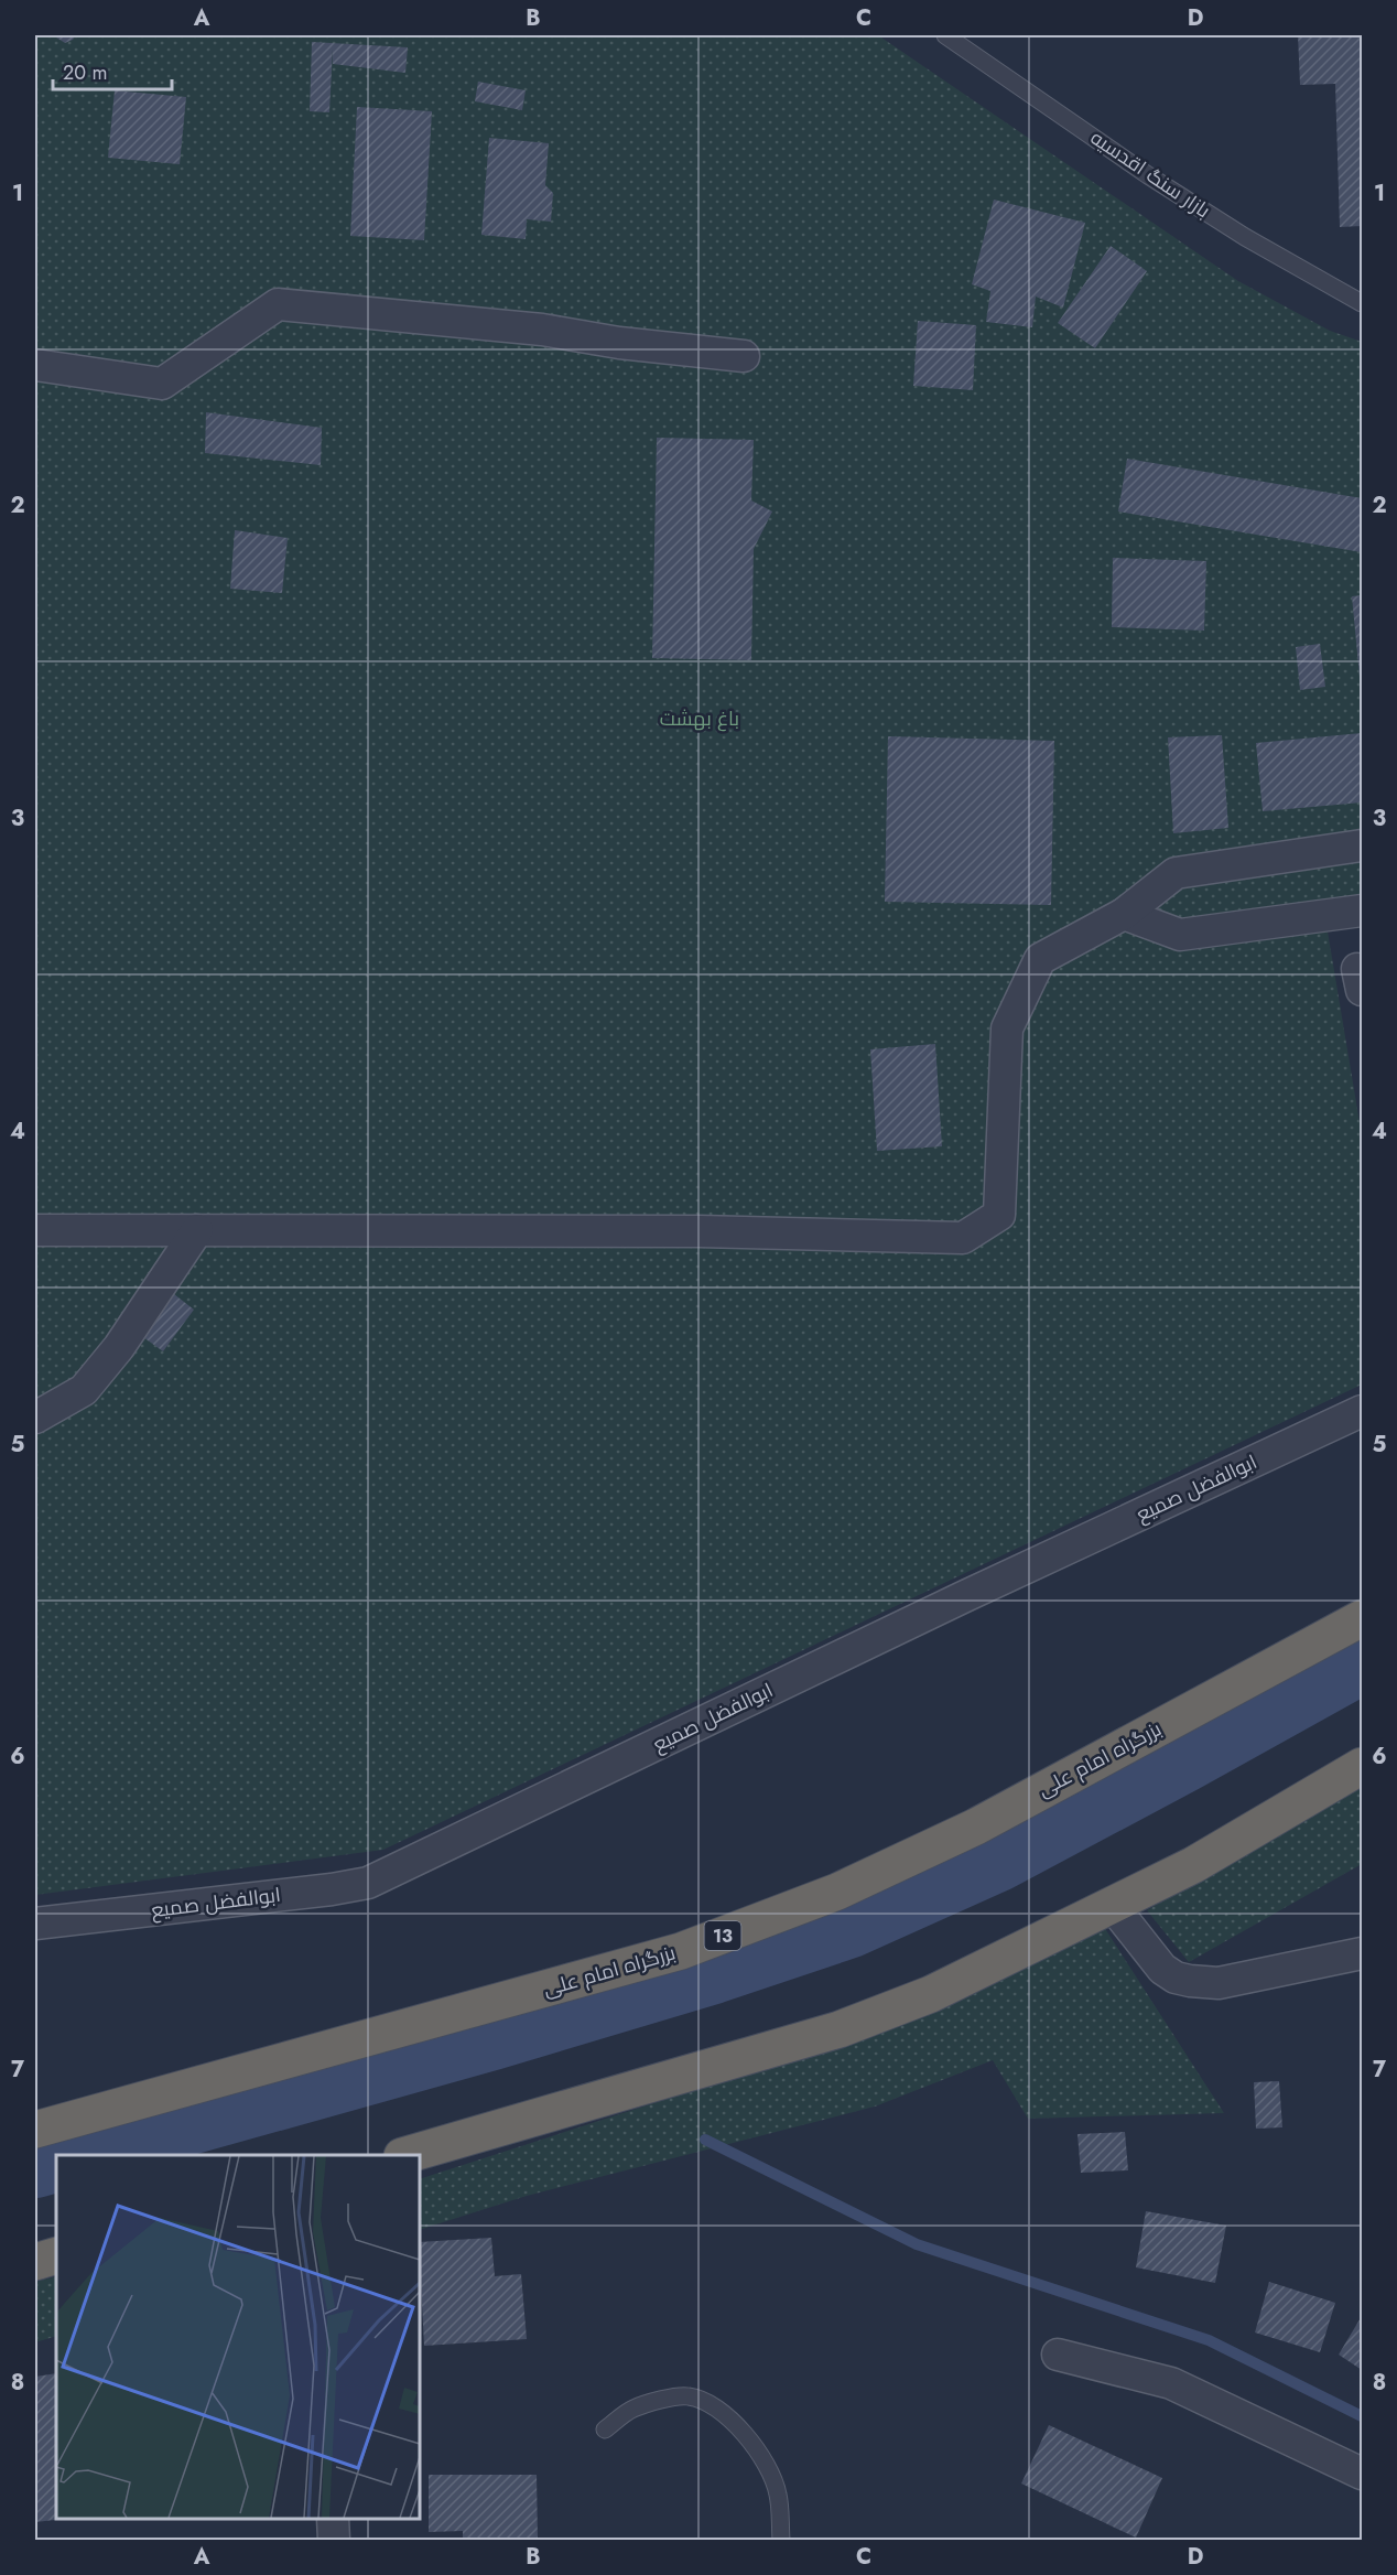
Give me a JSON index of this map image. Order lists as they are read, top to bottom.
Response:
{
  "streets": {
    "highway": ["بزرگراه امام علی", "13"],
    "street": ["ابوالفضل صمیع"],
    "lane": ["بازار سنگ اقدسیه"]
  },
  "parks": ["باغ بهشت"],
  "scale_bar": "20 m",
  "grid": {
    "columns": [
      "A",
      "B",
      "C",
      "D"
    ],
    "rows": [
      "1",
      "2",
      "3",
      "4",
      "5",
      "6",
      "7",
      "8"
    ]
  }
}
